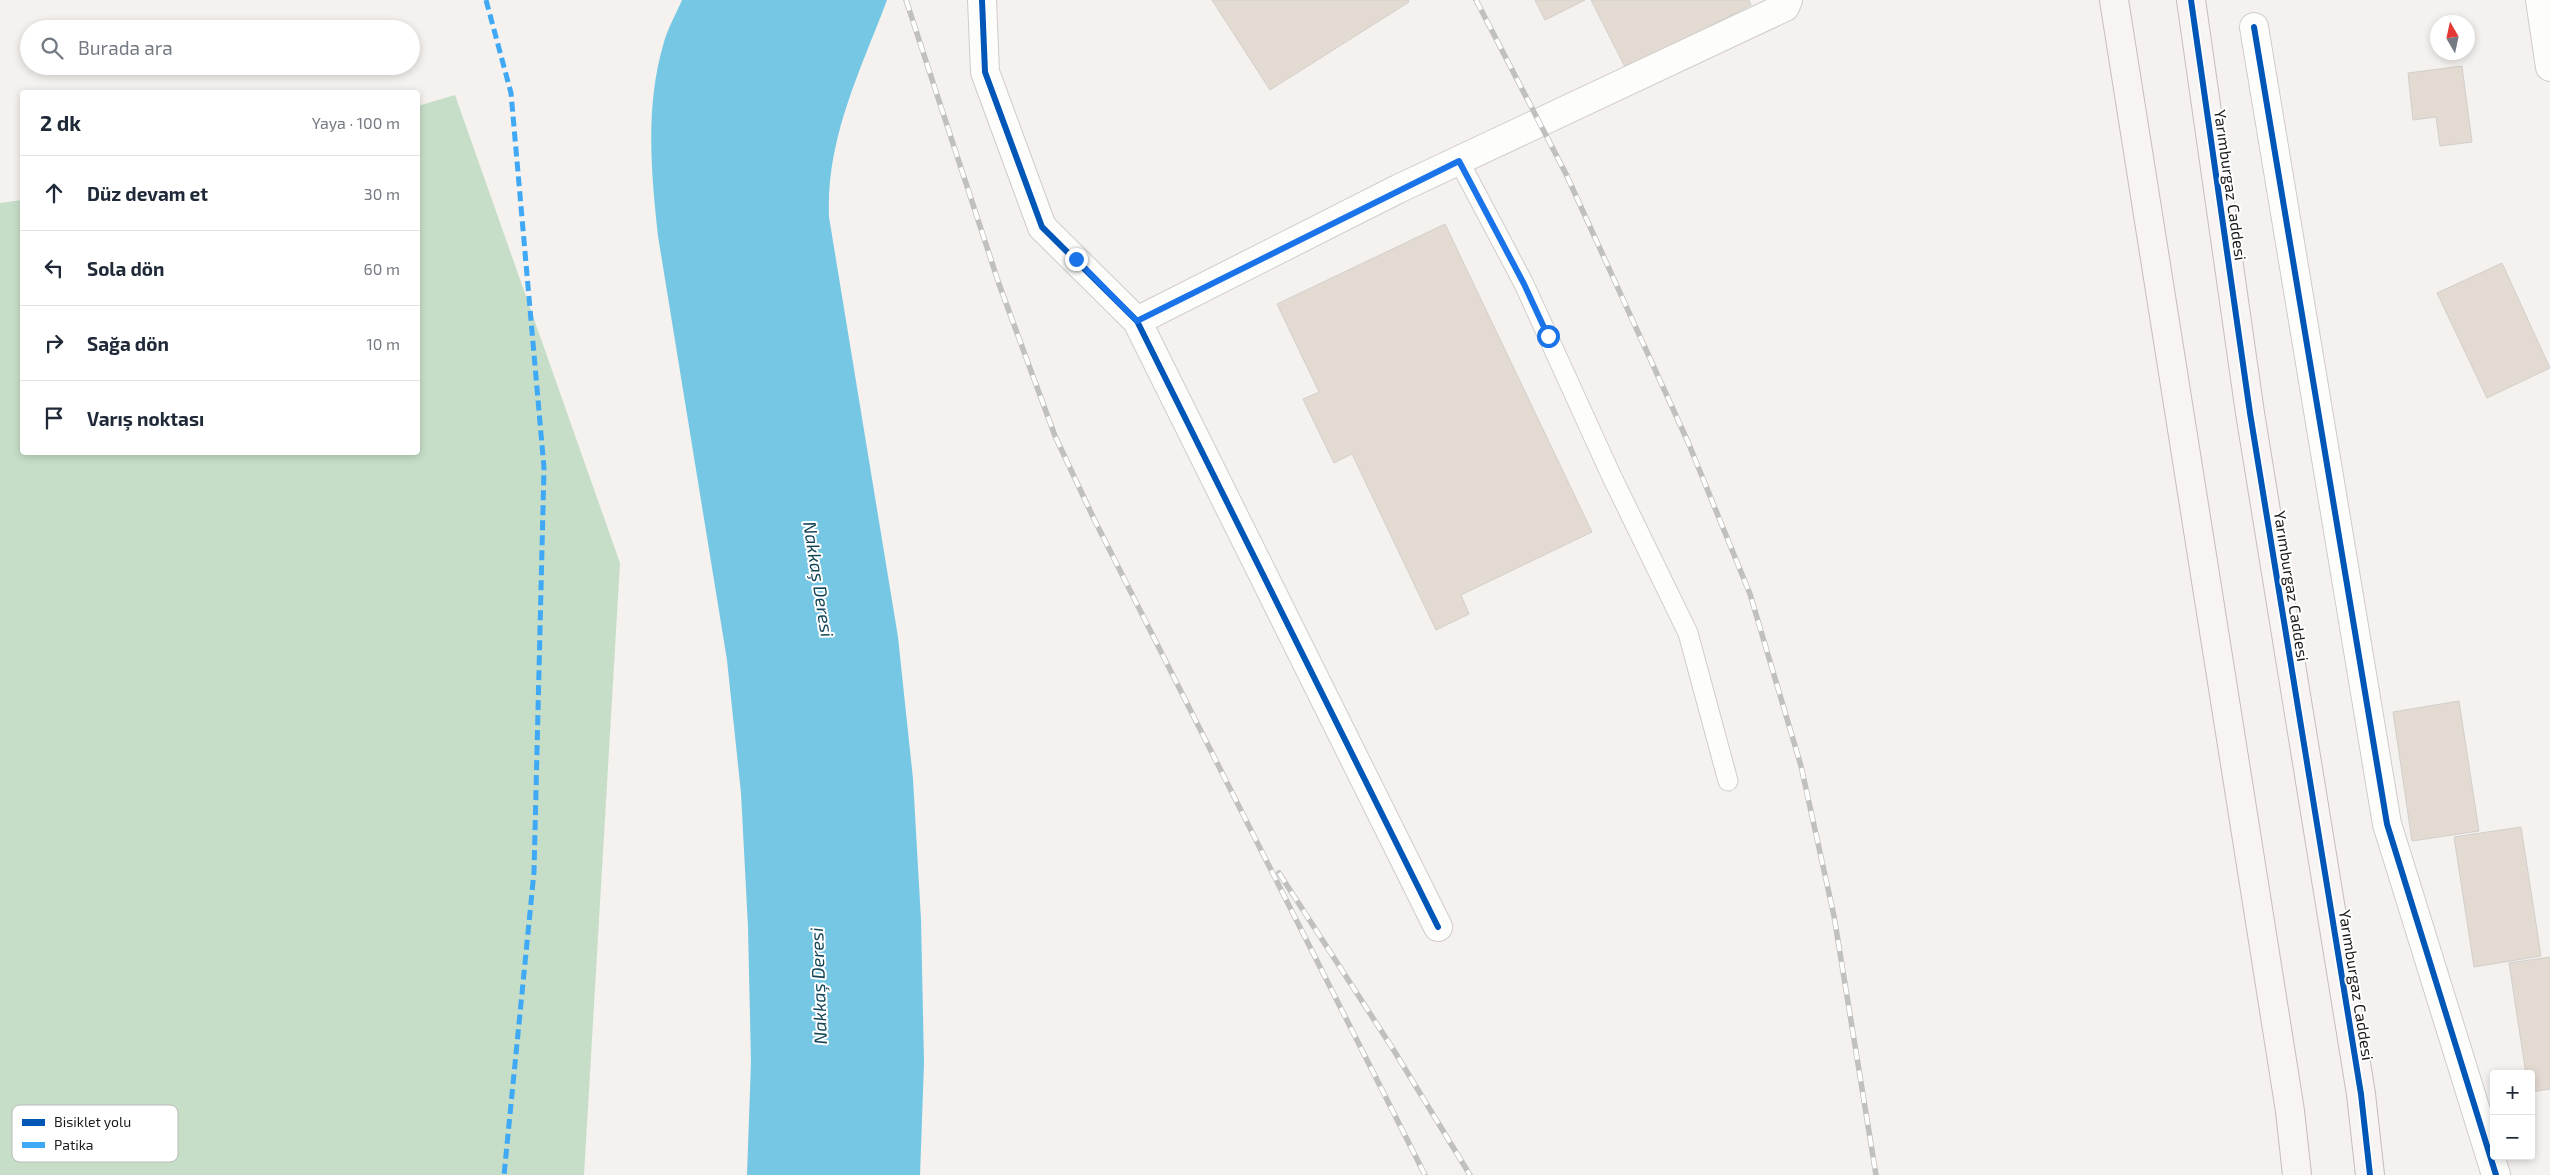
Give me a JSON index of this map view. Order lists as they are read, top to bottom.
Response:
{
  "streets": {
    "main road": ["Yarımburgaz Caddesi"]
  },
  "water": ["Nakkaş Deresi"],
  "legend": ["Bisiklet yolu", "Patika"],
  "north": "top",
  "page": {
    "search": "Burada ara",
    "heading": ["2 dk", "Yaya · 100 m"],
    "list": [
      ["Düz devam et", "30 m"],
      ["Sola dön", "60 m"],
      ["Sağa dön", "10 m"],
      "Varış noktası"
    ],
    "map_buttons": ["+", "−"]
  }
}
